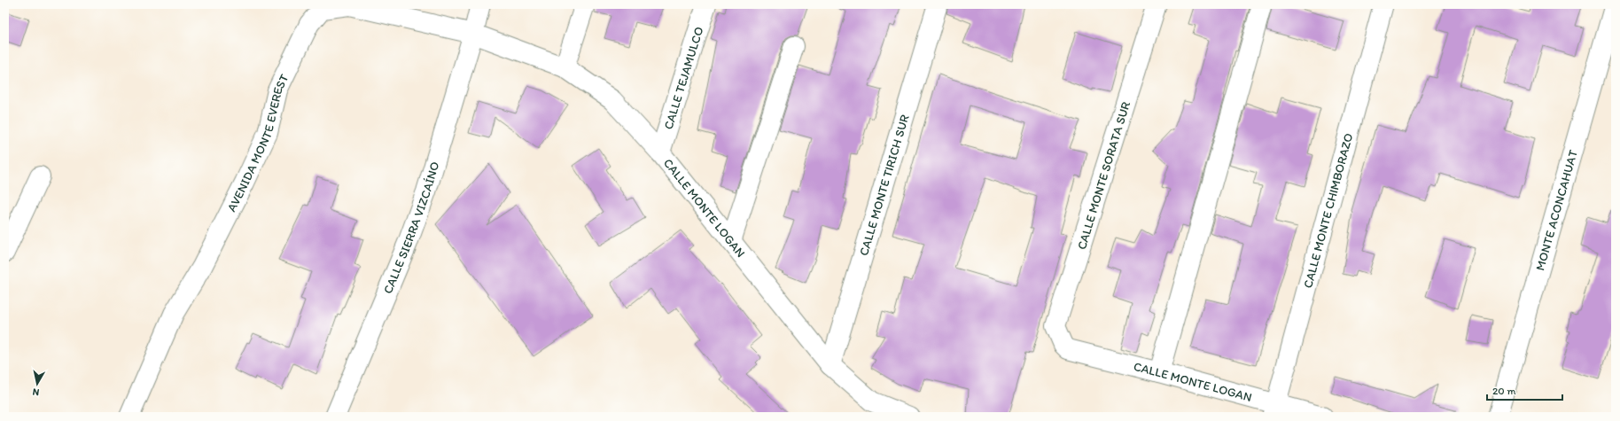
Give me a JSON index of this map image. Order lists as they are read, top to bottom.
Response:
{
  "streets": {
    "street": [
      "CALLE TEJAMULCO",
      "AVENIDA MONTE EVEREST",
      "CALLE MONTE SORATA SUR",
      "CALLE MONTE TIRICH SUR",
      "CALLE MONTE LOGAN",
      "CALLE MONTE CHIMBORAZO",
      "MONTE ACONCAHUAT",
      "CALLE SIERRA VIZCAÍNO"
    ]
  },
  "crossings": [
    ["CALLE TEJAMULCO", "CALLE MONTE LOGAN"],
    ["AVENIDA MONTE EVEREST", "CALLE MONTE LOGAN"],
    ["AVENIDA MONTE EVEREST", "CALLE SIERRA VIZCAÍNO"],
    ["CALLE MONTE SORATA SUR", "CALLE MONTE LOGAN"],
    ["CALLE MONTE TIRICH SUR", "CALLE MONTE LOGAN"],
    ["CALLE MONTE LOGAN", "CALLE MONTE CHIMBORAZO"],
    ["CALLE MONTE LOGAN", "CALLE SIERRA VIZCAÍNO"]
  ],
  "scale_bar": "20 m",
  "north": "bottom"
}
